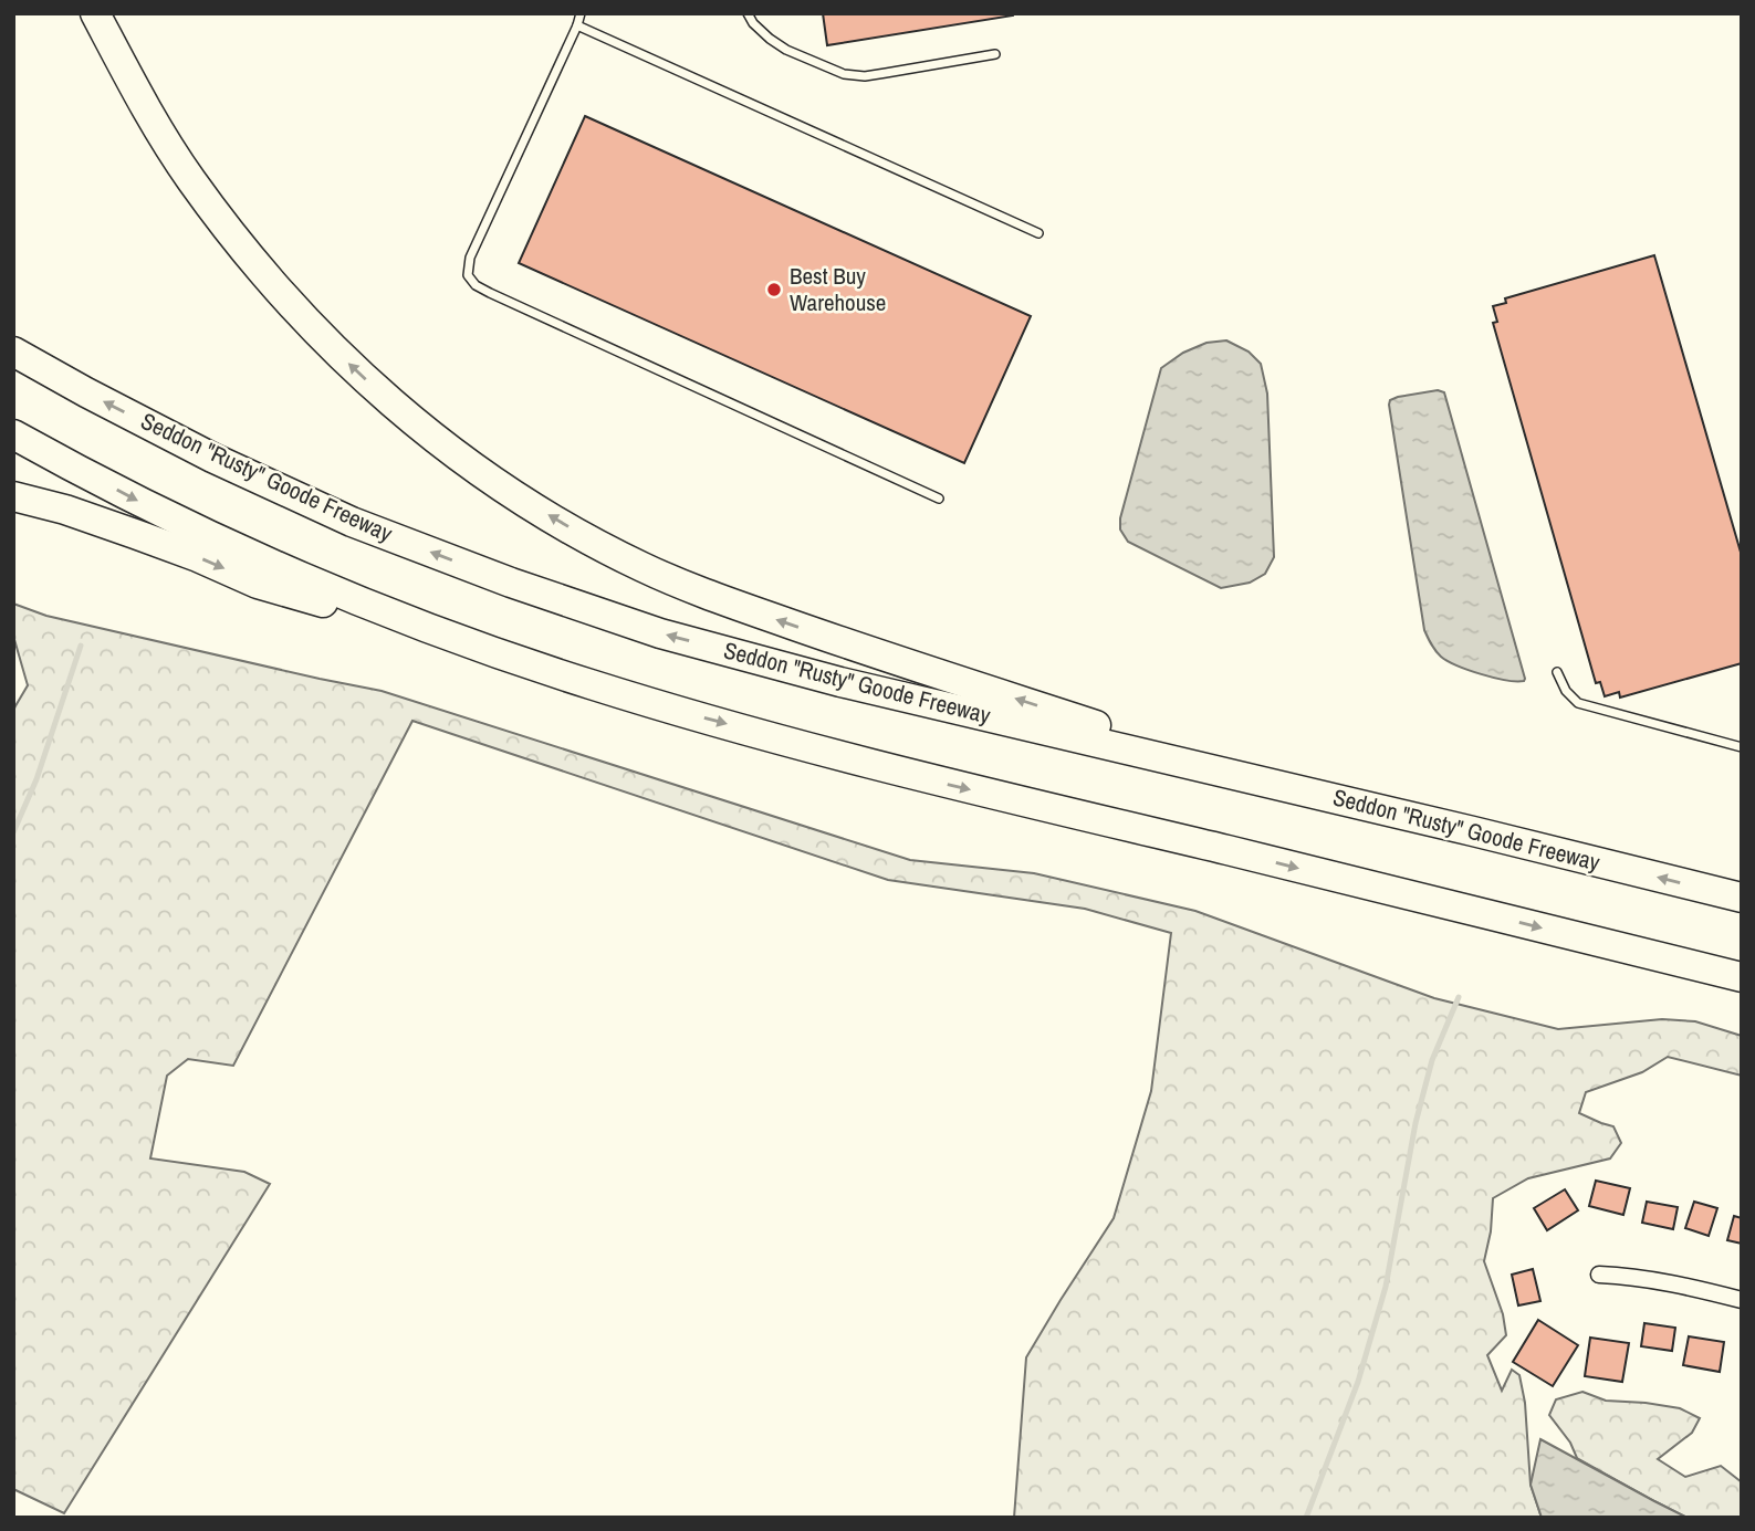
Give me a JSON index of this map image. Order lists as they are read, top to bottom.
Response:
{
  "streets": {
    "highway": ["Seddon \"Rusty\" Goode Freeway"]
  },
  "places": ["Best Buy Warehouse"]
}
